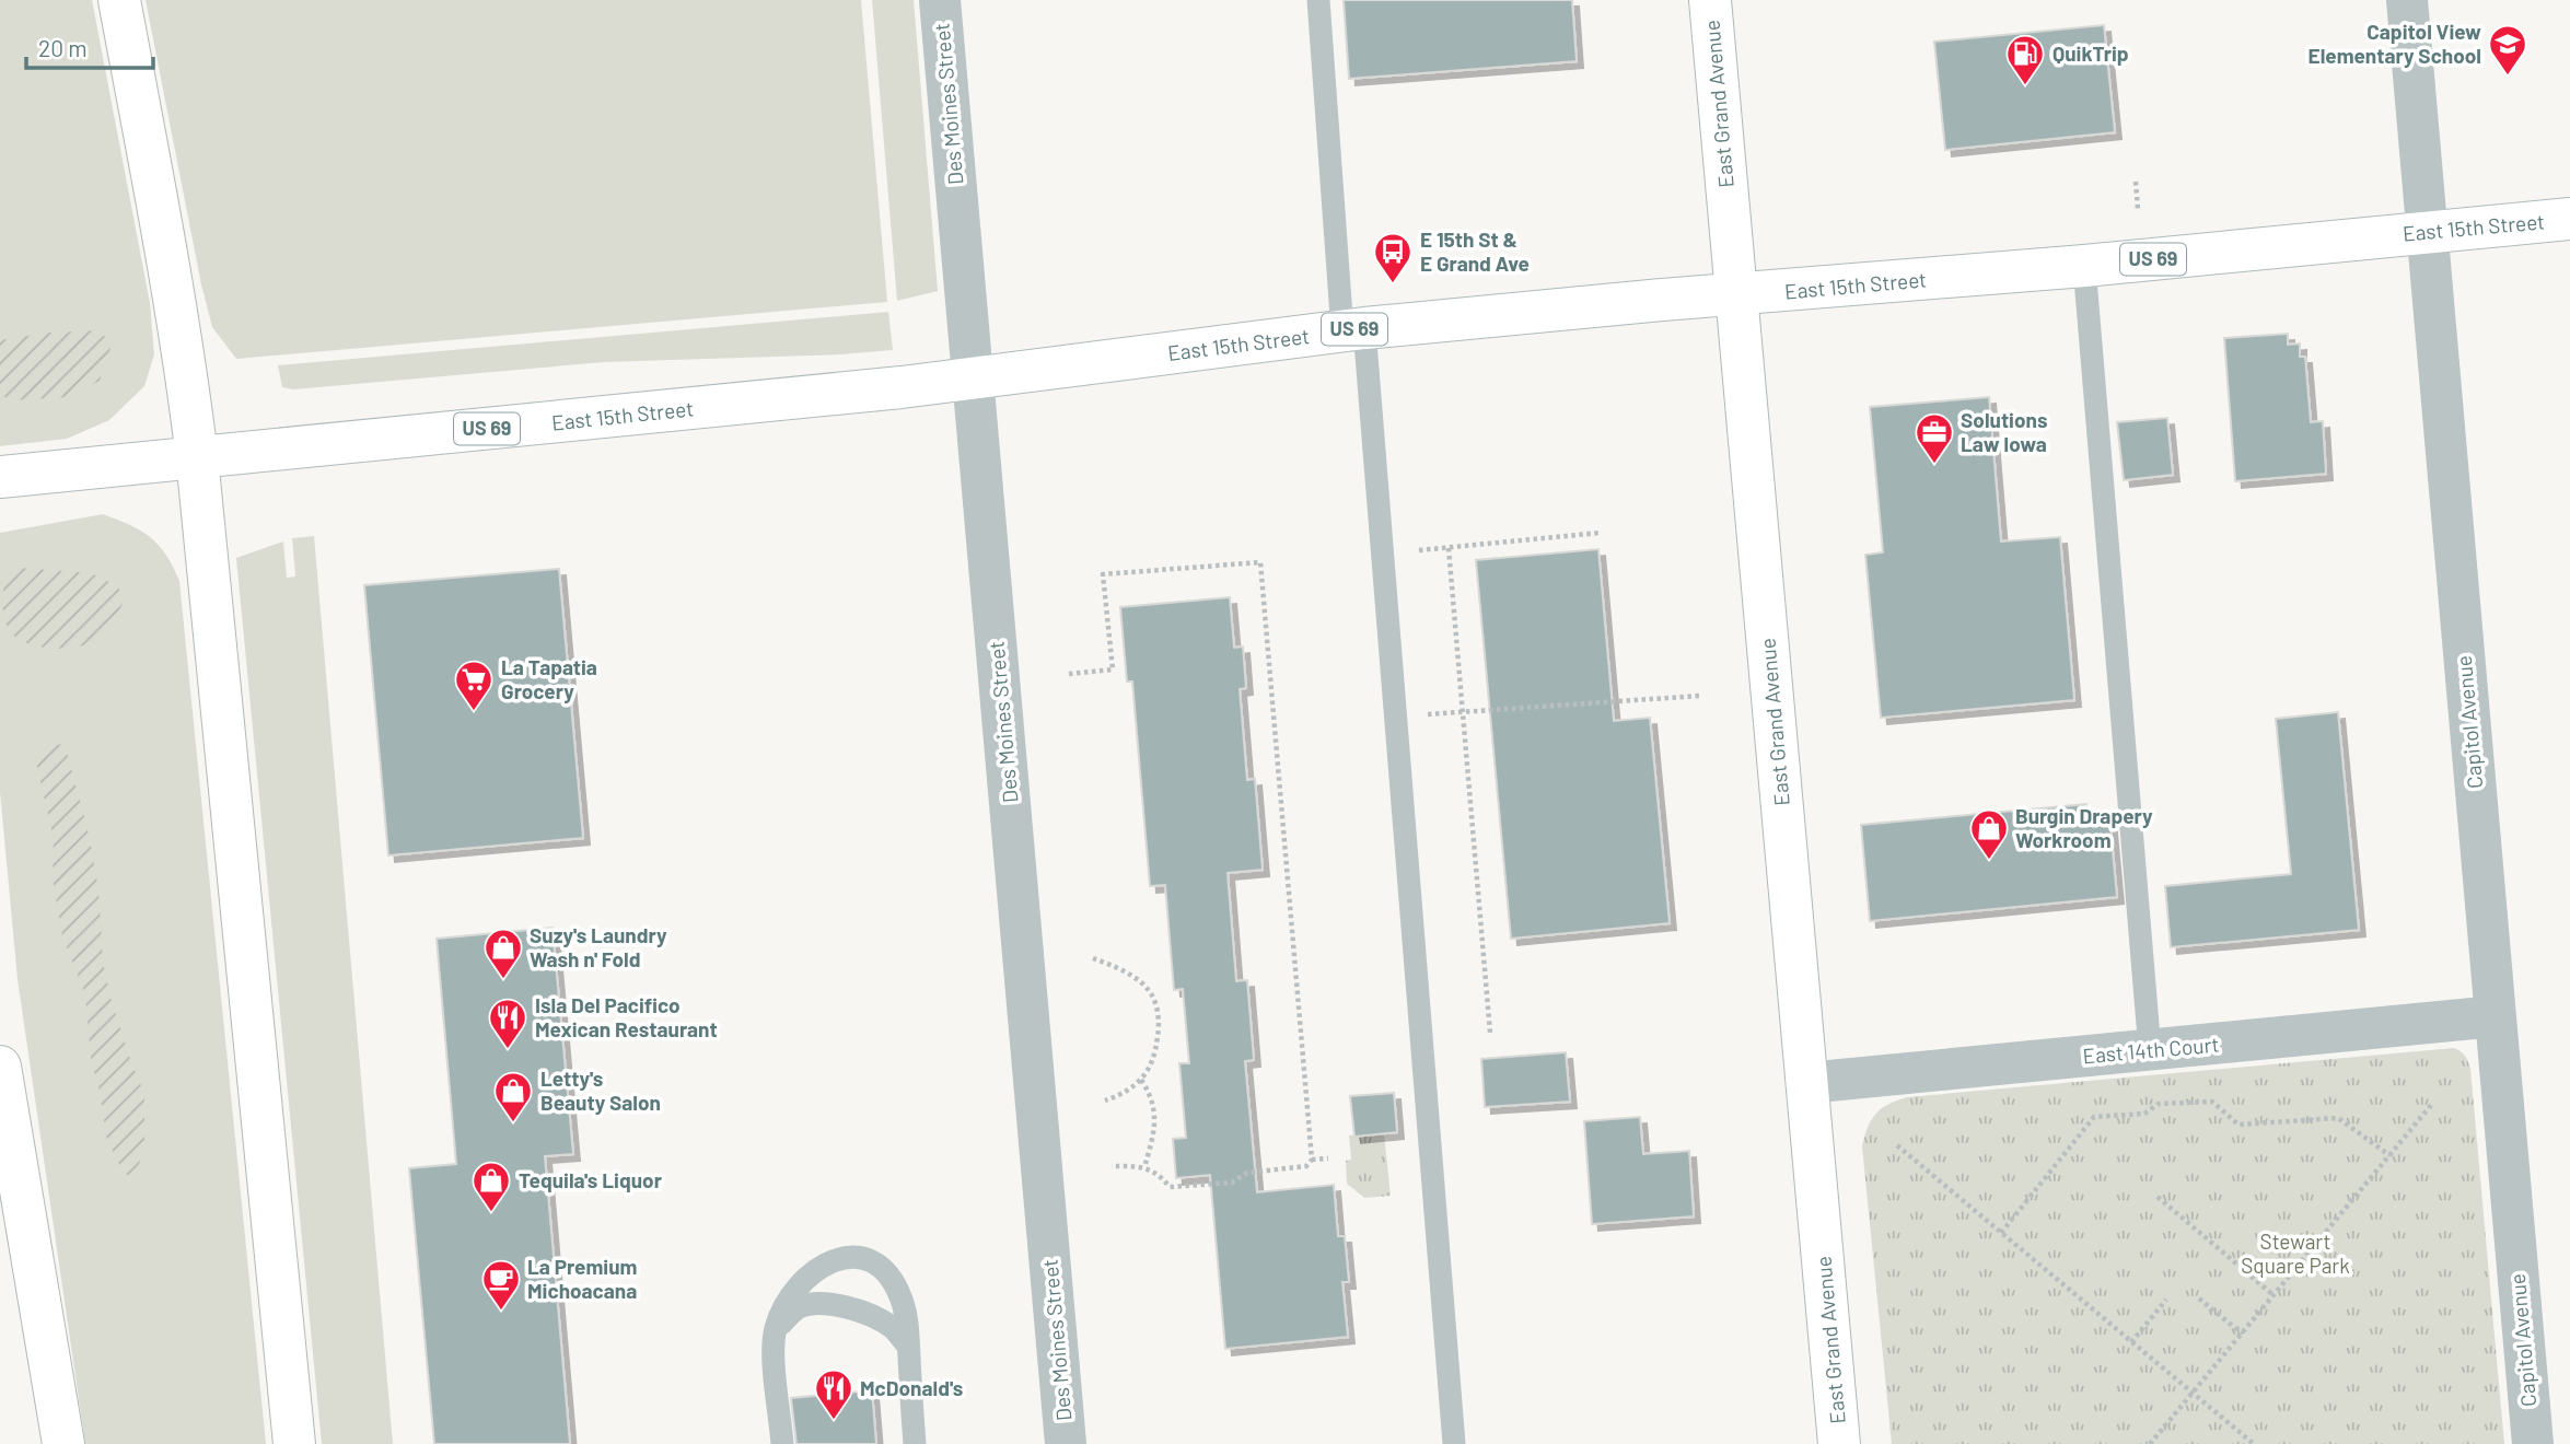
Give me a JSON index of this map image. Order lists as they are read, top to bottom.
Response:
{
  "streets": {
    "main road": ["East Grand Avenue", "East 15th Street", "US 69"],
    "street": ["Des Moines Street", "Capitol Avenue", "East 14th Court"]
  },
  "crossings": [
    ["Des Moines Street", "East 15th Street"],
    ["East Grand Avenue", "East 15th Street"],
    ["East Grand Avenue", "East 14th Court"],
    ["East 15th Street", "Capitol Avenue"],
    ["Capitol Avenue", "East 14th Court"]
  ],
  "parks": ["Stewart Square Park"],
  "places": {
    "school or university": ["Capitol View Elementary School"],
    "fuel station": ["QuikTrip"],
    "bus stop": ["E 15th St & E Grand Ave"],
    "office": ["Solutions Law Iowa"],
    "supermarket": ["La Tapatia Grocery"],
    "shop": [
      "Burgin Drapery Workroom",
      "Suzy's Laundry Wash n' Fold",
      "Letty's Beauty Salon",
      "Tequila's Liquor"
    ],
    "restaurant": ["Isla Del Pacifico Mexican Restaurant", "McDonald's"],
    "cafe": ["La Premium Michoacana"]
  },
  "scale_bar": "20 m"
}
